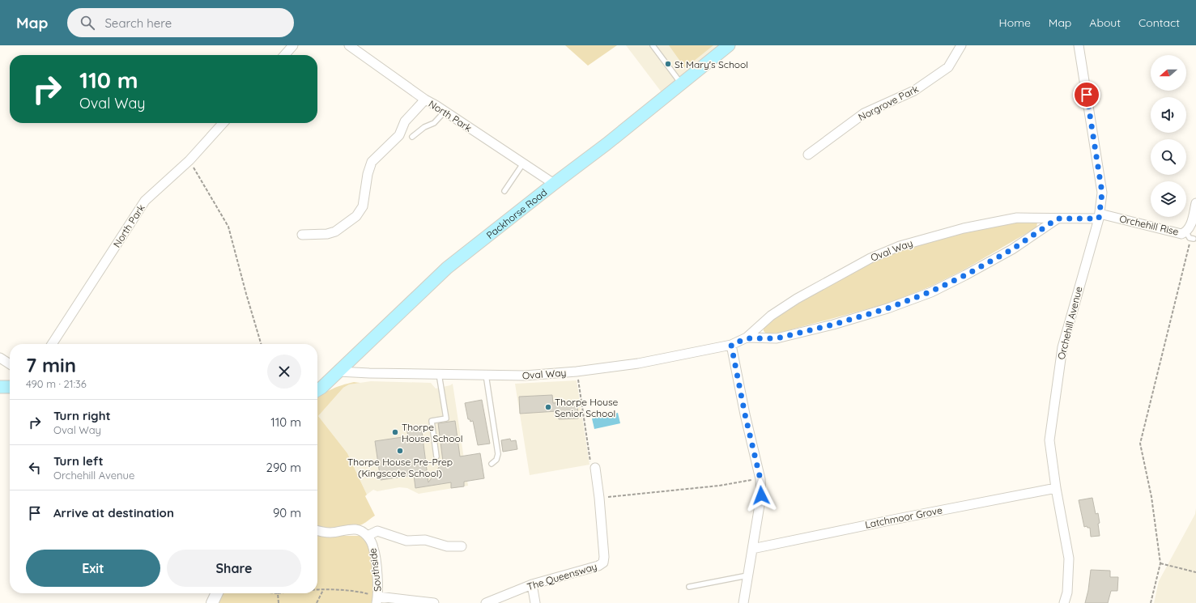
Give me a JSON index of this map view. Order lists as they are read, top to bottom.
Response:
{
  "streets": {
    "main road": ["Packhorse Road"],
    "street": [
      "Norgrove Park",
      "North Park",
      "Orchehill Rise",
      "Oval Way",
      "Orchehill Avenue",
      "Latchmoor Grove",
      "Southside",
      "The Queensway"
    ]
  },
  "crossings": [
    ["North Park", "Packhorse Road"],
    ["Packhorse Road", "Oval Way"],
    ["Orchehill Rise", "Oval Way"],
    ["Orchehill Rise", "Orchehill Avenue"],
    ["Oval Way", "Orchehill Avenue"],
    ["Orchehill Avenue", "Latchmoor Grove"]
  ],
  "places": [
    "St Mary's School",
    "Thorpe House Senior School",
    "Thorpe House School",
    "Thorpe House Pre-Prep (Kingscote School)"
  ],
  "north": "left",
  "page": {
    "header": "Map",
    "search": "Search here",
    "nav": [
      "Home",
      "Map",
      "About",
      "Contact"
    ],
    "turn": ["110 m", "Oval Way"],
    "heading": ["7 min", "490 m · 21:36"],
    "list": [
      {
        "name": "Turn right",
        "note": "Oval Way",
        "value": "110 m"
      },
      {
        "name": "Turn left",
        "note": "Orchehill Avenue",
        "value": "290 m"
      },
      {
        "name": "Arrive at destination",
        "value": "90 m"
      }
    ],
    "buttons": ["Exit", "Share"]
  }
}
